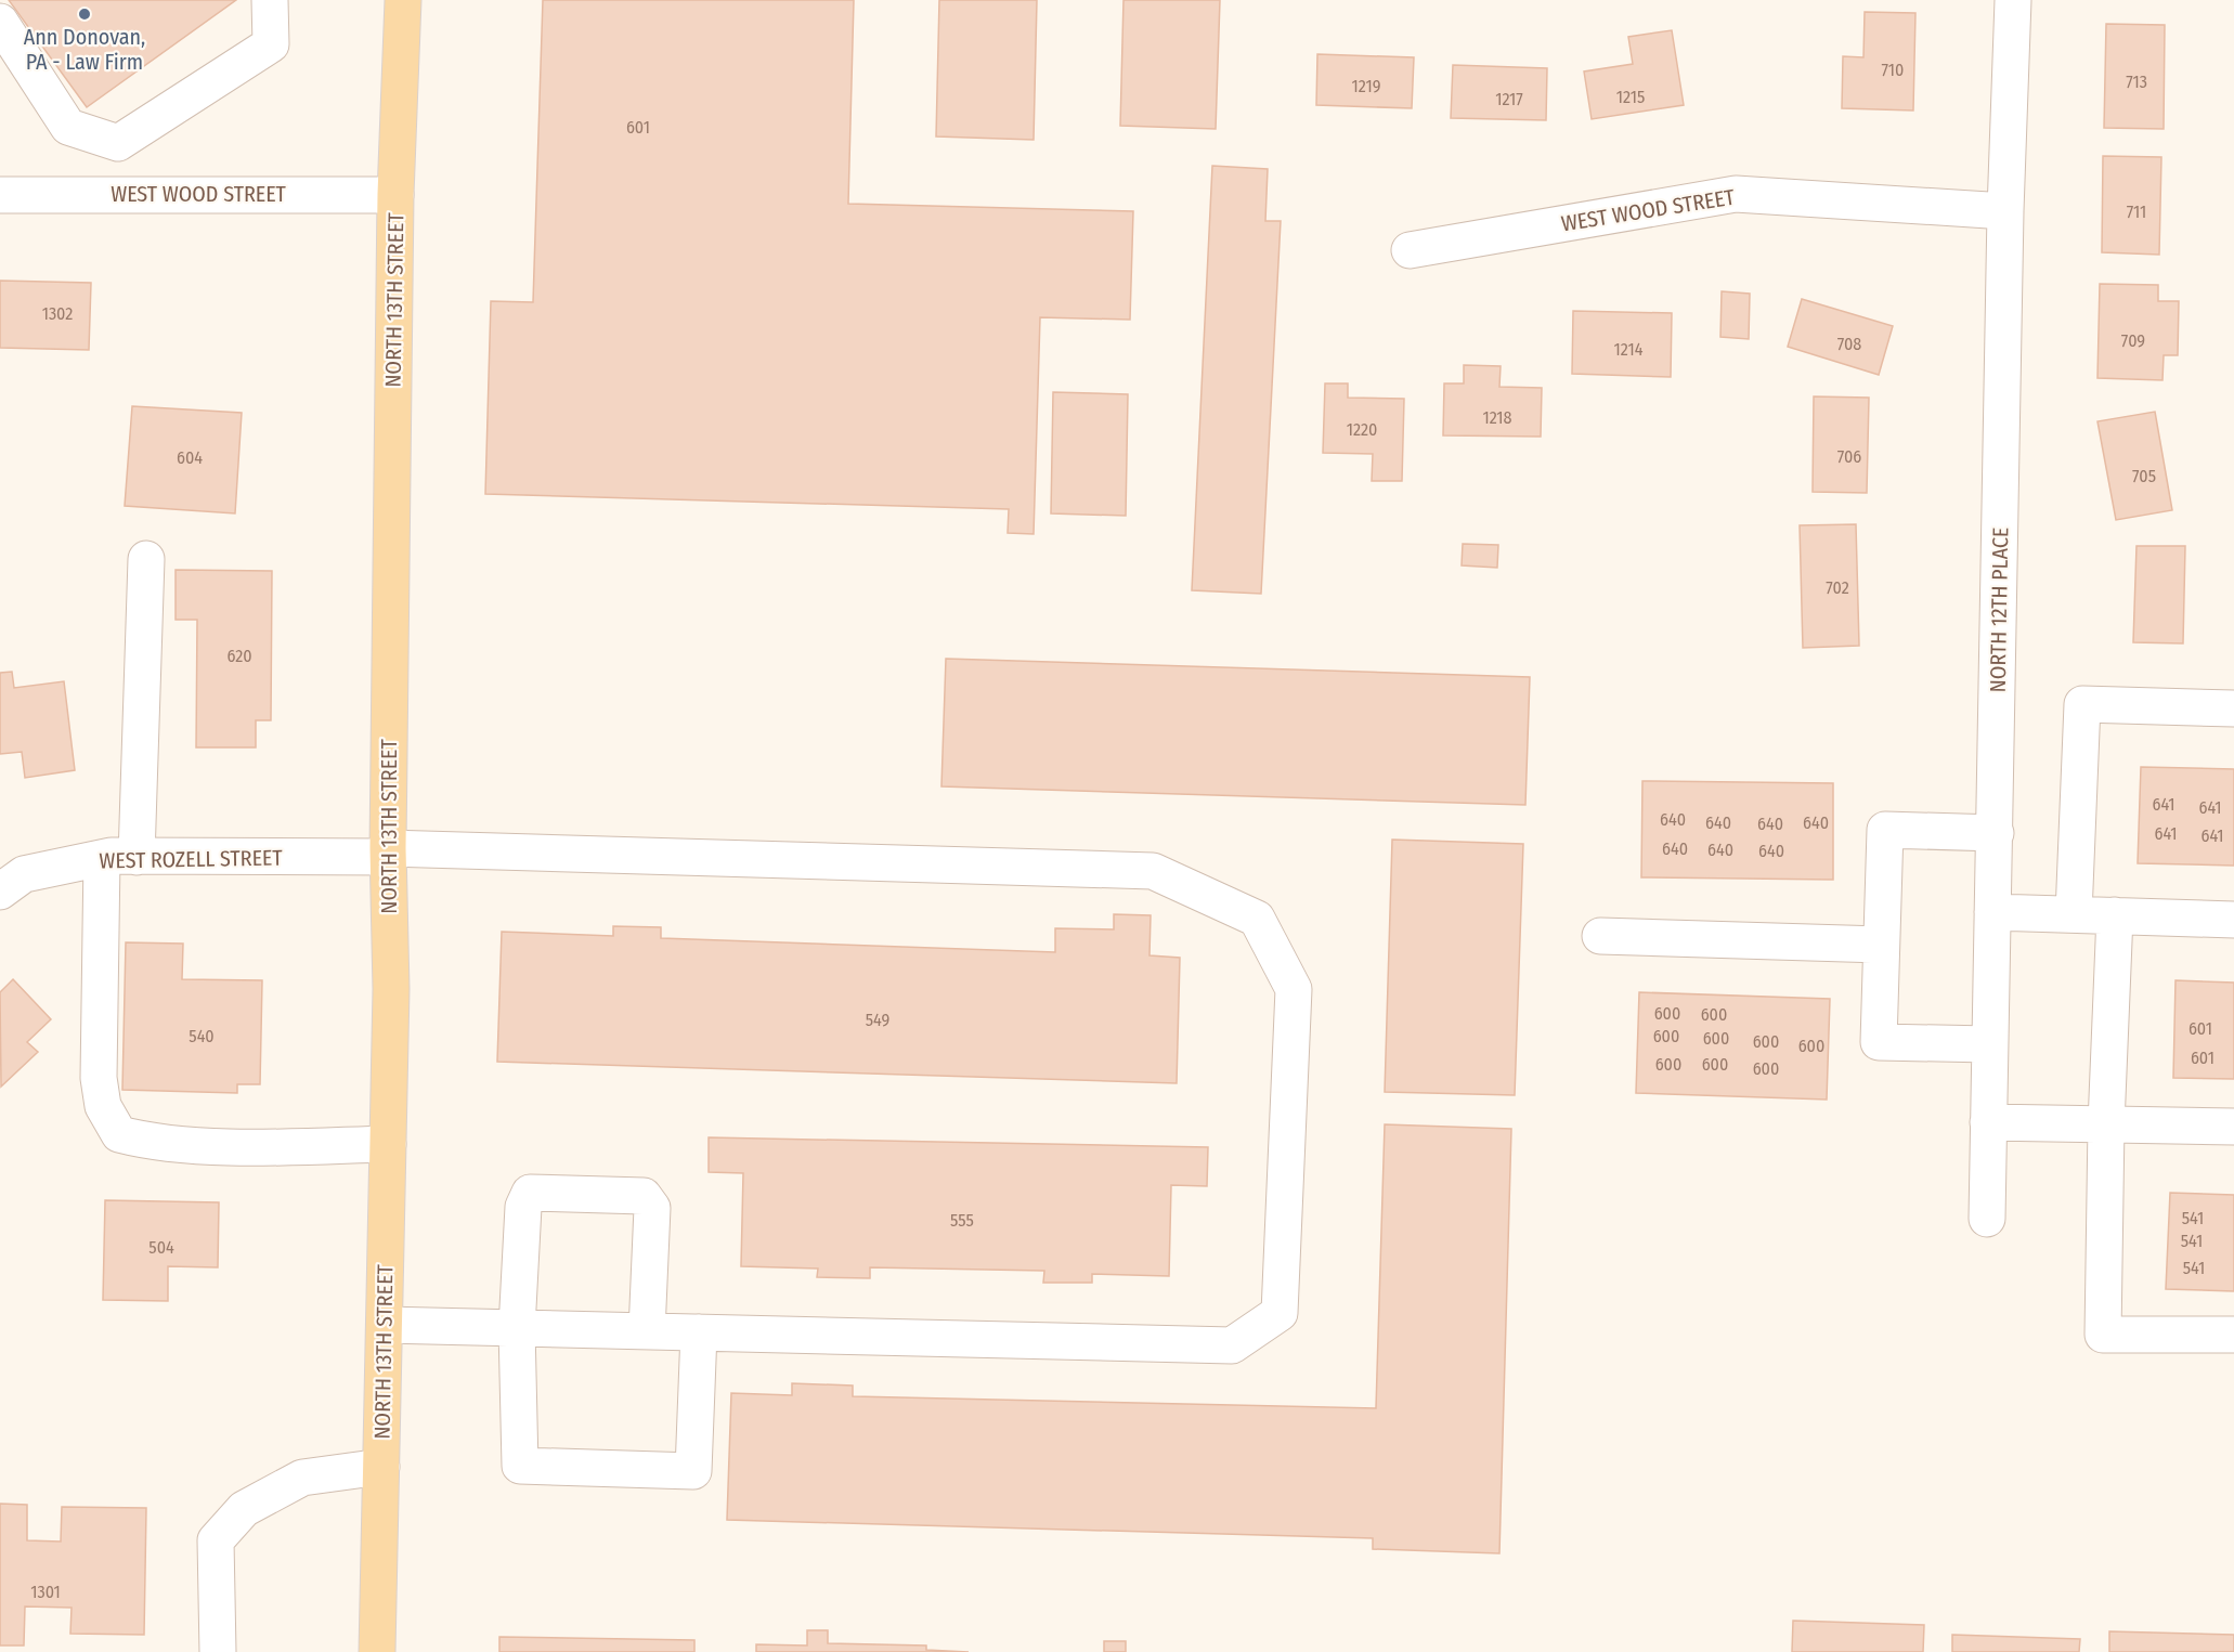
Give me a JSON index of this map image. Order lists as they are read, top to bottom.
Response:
{
  "streets": {
    "main road": ["NORTH 13TH STREET"],
    "street": ["WEST WOOD STREET", "NORTH 12TH PLACE", "WEST ROZELL STREET"]
  },
  "crossings": [
    ["WEST WOOD STREET", "NORTH 13TH STREET"],
    ["WEST WOOD STREET", "NORTH 12TH PLACE"],
    ["NORTH 13TH STREET", "WEST ROZELL STREET"]
  ],
  "places": ["Ann Donovan, PA - Law Firm"],
  "house_numbers": [
    "710",
    "713",
    "1219",
    "1215",
    "1217",
    "601",
    "711",
    "1302",
    "709",
    "708",
    "1214",
    "1218",
    "1220",
    "706",
    "604",
    "705",
    "702",
    "620",
    "641",
    "641",
    "640",
    "640",
    "640",
    "640",
    "641",
    "641",
    "640",
    "640",
    "640",
    "600",
    "600",
    "549",
    "601",
    "540",
    "600",
    "600",
    "600",
    "600",
    "601",
    "600",
    "600",
    "600",
    "541",
    "555",
    "541",
    "504",
    "541",
    "1301"
  ]
}
